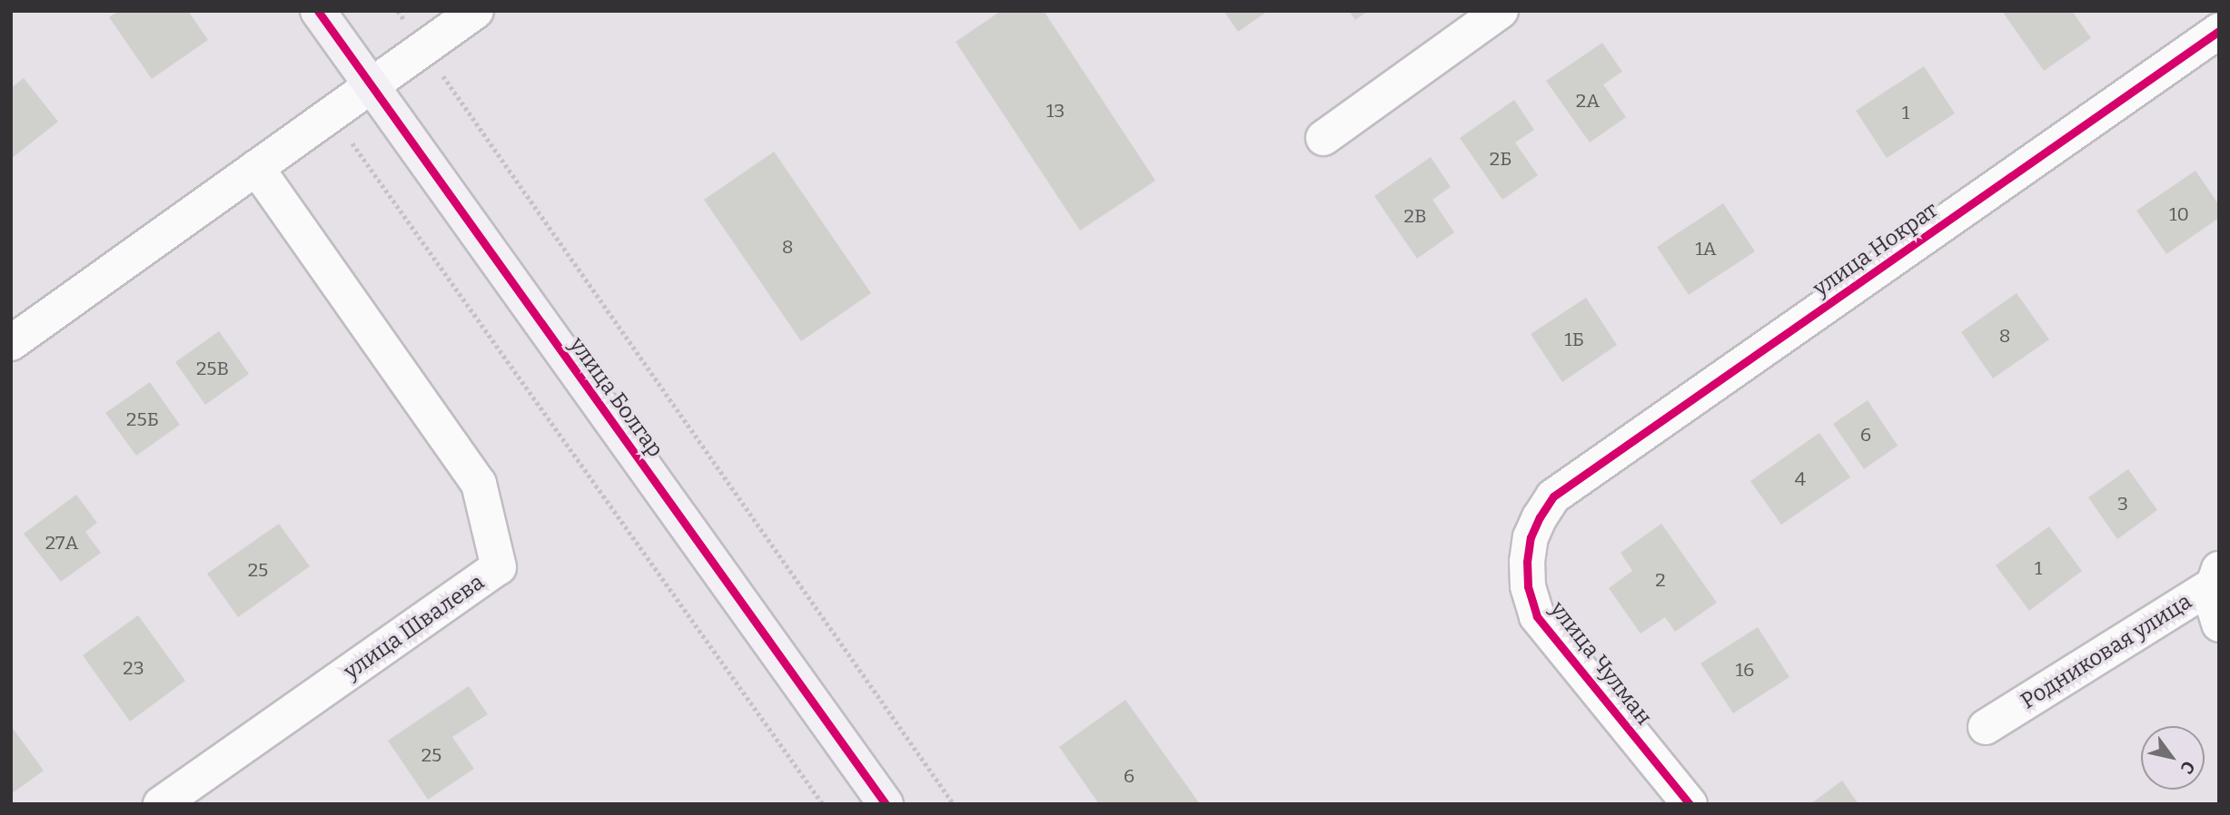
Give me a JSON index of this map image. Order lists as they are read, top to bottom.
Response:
{
  "streets": {
    "street": [
      "улица Нократ",
      "улица Болгар",
      "улица Швалева",
      "Родниковая улица",
      "улица Чулман"
    ]
  },
  "crossings": [
    ["улица Нократ", "улица Чулман"]
  ],
  "house_numbers": [
    "2А",
    "13",
    "1",
    "2Б",
    "10",
    "2В",
    "8",
    "1А",
    "8",
    "1Б",
    "25В",
    "25Б",
    "6",
    "4",
    "3",
    "27А",
    "1",
    "25",
    "2",
    "23",
    "16",
    "25",
    "6"
  ],
  "north": "bottom right"
}
